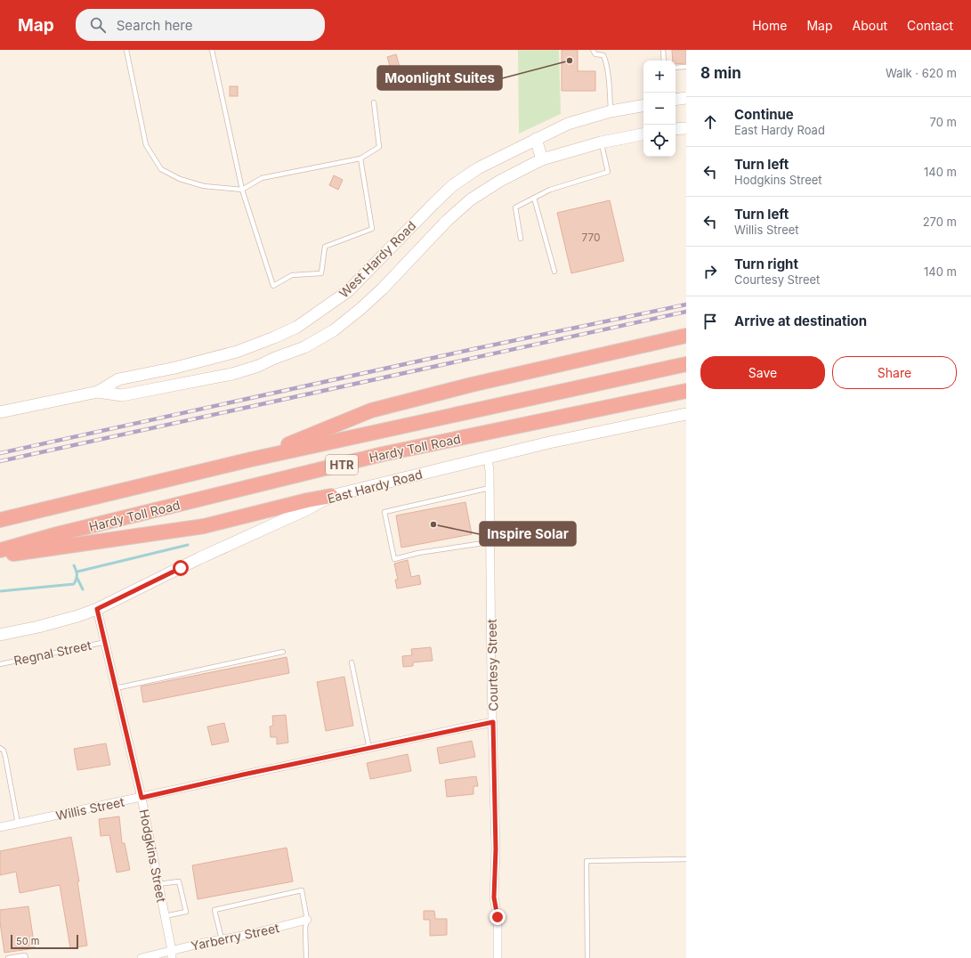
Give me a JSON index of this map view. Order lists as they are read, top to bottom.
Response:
{
  "streets": {
    "highway": ["Hardy Toll Road", "HTR"],
    "main road": ["West Hardy Road", "East Hardy Road"],
    "street": [
      "Courtesy Street",
      "Willis Street",
      "Hodgkins Street",
      "Yarberry Street"
    ],
    "lane": ["Regnal Street"]
  },
  "crossings": [
    ["East Hardy Road", "Courtesy Street"],
    ["East Hardy Road", "Hodgkins Street"],
    ["Regnal Street", "Hodgkins Street"],
    ["Courtesy Street", "Willis Street"],
    ["Willis Street", "Hodgkins Street"],
    ["Hodgkins Street", "Yarberry Street"]
  ],
  "places": ["Moonlight Suites", "Inspire Solar"],
  "house_numbers": ["770"],
  "scale_bar": "50 m",
  "page": {
    "header": "Map",
    "search": "Search here",
    "nav": [
      "Home",
      "Map",
      "About",
      "Contact"
    ],
    "heading": ["8 min", "Walk · 620 m"],
    "map_buttons": ["+", "−"],
    "list": [
      ["Continue", "East Hardy Road", "70 m"],
      ["Turn left", "Hodgkins Street", "140 m"],
      ["Turn left", "Willis Street", "270 m"],
      ["Turn right", "Courtesy Street", "140 m"],
      "Arrive at destination"
    ],
    "buttons": ["Save", "Share"],
    "scale": "50 m"
  }
}
